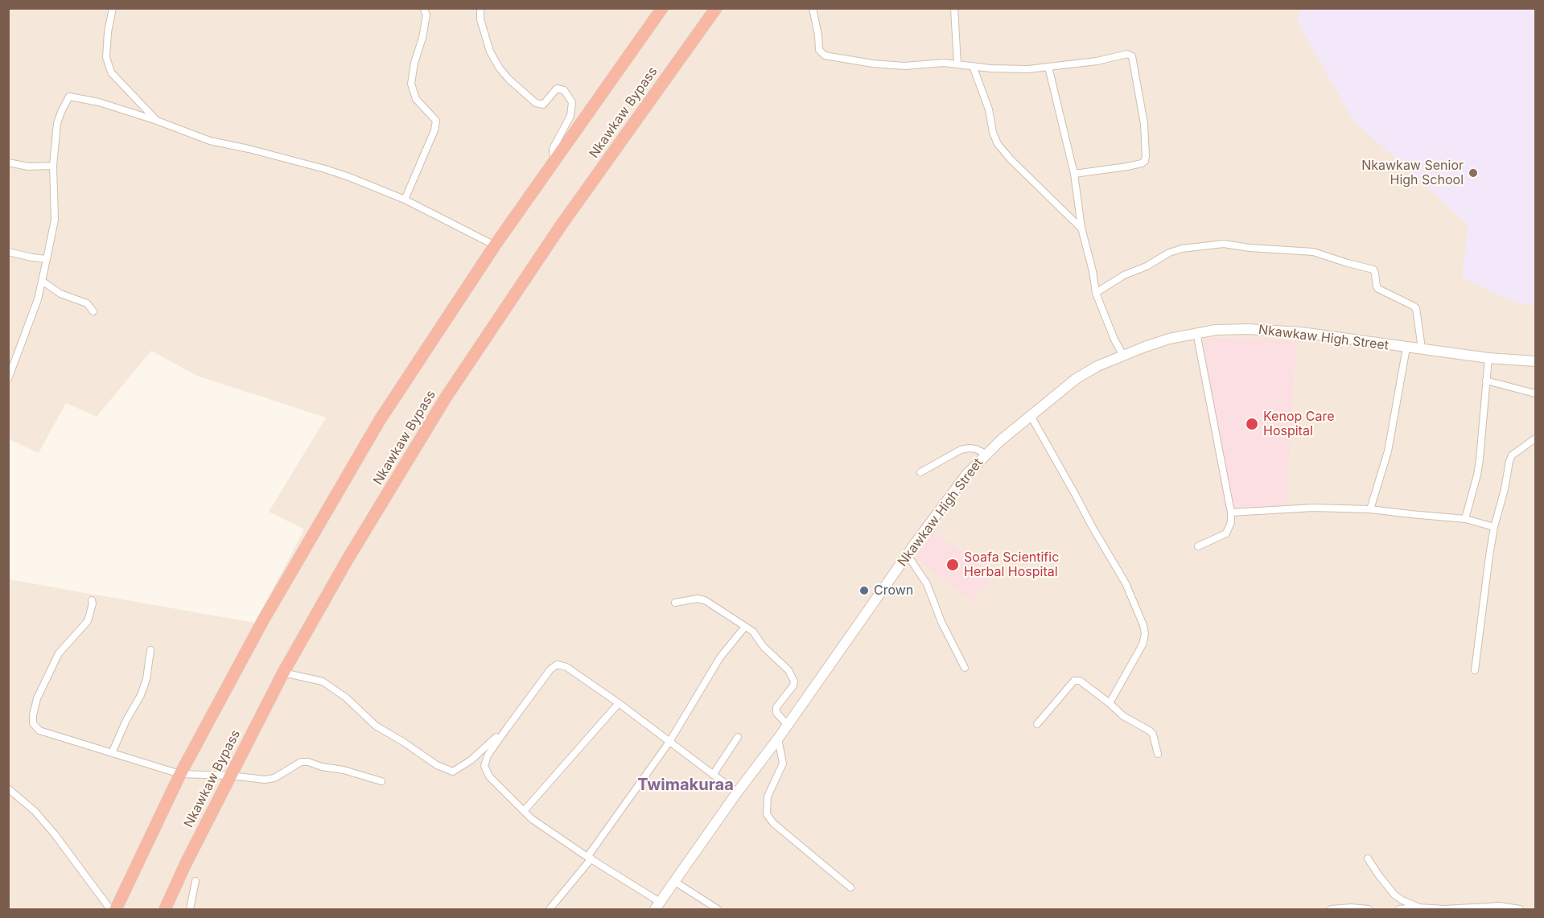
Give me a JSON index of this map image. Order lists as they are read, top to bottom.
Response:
{
  "streets": {
    "highway": ["Nkawkaw Bypass"],
    "main road": ["Nkawkaw High Street"]
  },
  "districts": ["Twimakuraa"],
  "places": [
    "Nkawkaw Senior High School",
    "Kenop Care Hospital",
    "Soafa Scientific Herbal Hospital",
    "Crown"
  ]
}
